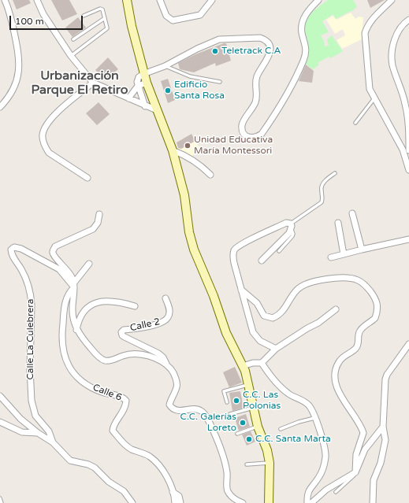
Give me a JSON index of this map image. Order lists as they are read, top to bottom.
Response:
{
  "streets": {
    "street": ["Calle 2", "Calle La Culebrera", "Calle 6"]
  },
  "crossings": [
    ["Calle La Culebrera", "Calle 6"]
  ],
  "districts": ["Urbanización Parque El Retiro"],
  "places": [
    "Teletrack C.A",
    "Edificio Santa Rosa",
    "Unidad Educativa María Montessori",
    "C.C. Las Polonias",
    "C.C. Galerías Loreto",
    "C.C. Santa Marta"
  ],
  "scale_bar": "100 m"
}
